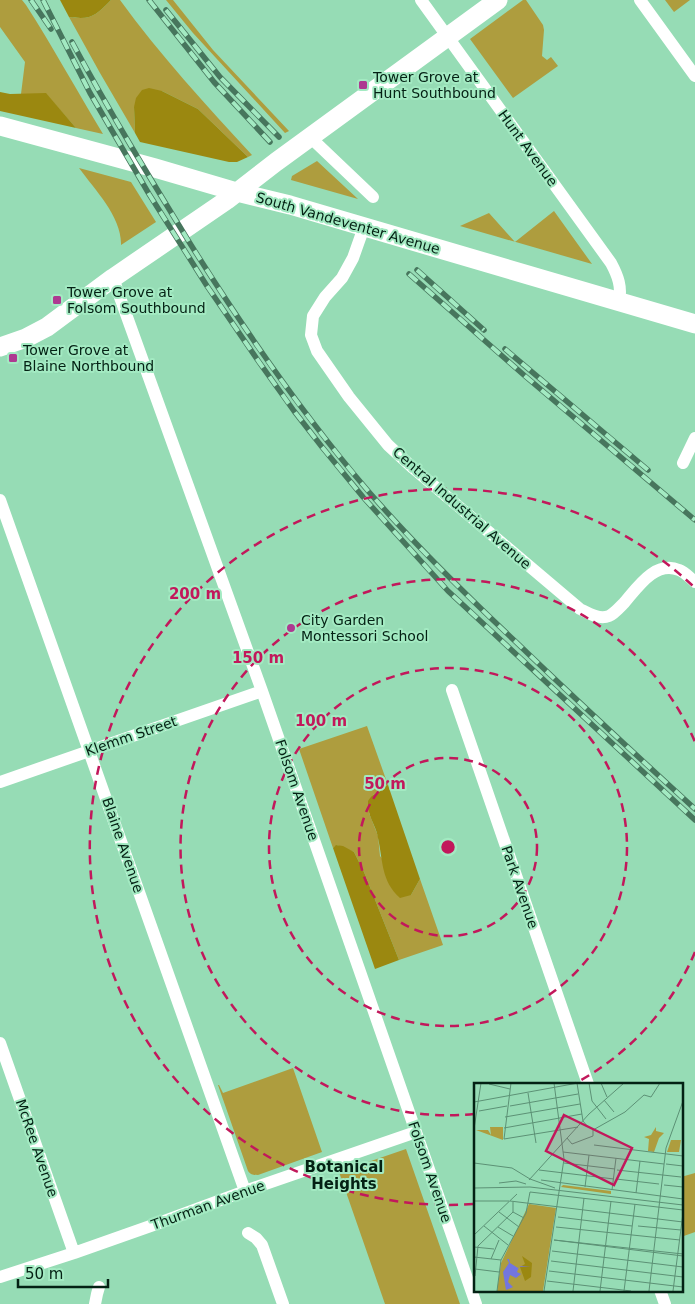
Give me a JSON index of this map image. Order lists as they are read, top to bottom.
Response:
{
  "streets": {
    "main road": ["South Vandeventer Avenue"],
    "street": [
      "Hunt Avenue",
      "Central Industrial Avenue",
      "Klemm Street",
      "Folsom Avenue",
      "Blaine Avenue",
      "Park Avenue",
      "McRee Avenue",
      "Thurman Avenue"
    ]
  },
  "crossings": [
    ["Hunt Avenue", "South Vandeventer Avenue"],
    ["South Vandeventer Avenue", "Central Industrial Avenue"],
    ["Klemm Street", "Folsom Avenue"],
    ["Klemm Street", "Blaine Avenue"],
    ["Folsom Avenue", "Thurman Avenue"],
    ["Blaine Avenue", "Thurman Avenue"],
    ["McRee Avenue", "Thurman Avenue"]
  ],
  "districts": ["Botanical Heights"],
  "places": {
    "transit": ["Tower Grove at Hunt Southbound", "Tower Grove at Folsom Southbound", "Tower Grove at Blaine Northbound"],
    "other": ["City Garden Montessori School"]
  },
  "scale_bar": "50 m",
  "rings": [
    "200 m",
    "150 m",
    "100 m",
    "50 m"
  ]
}
